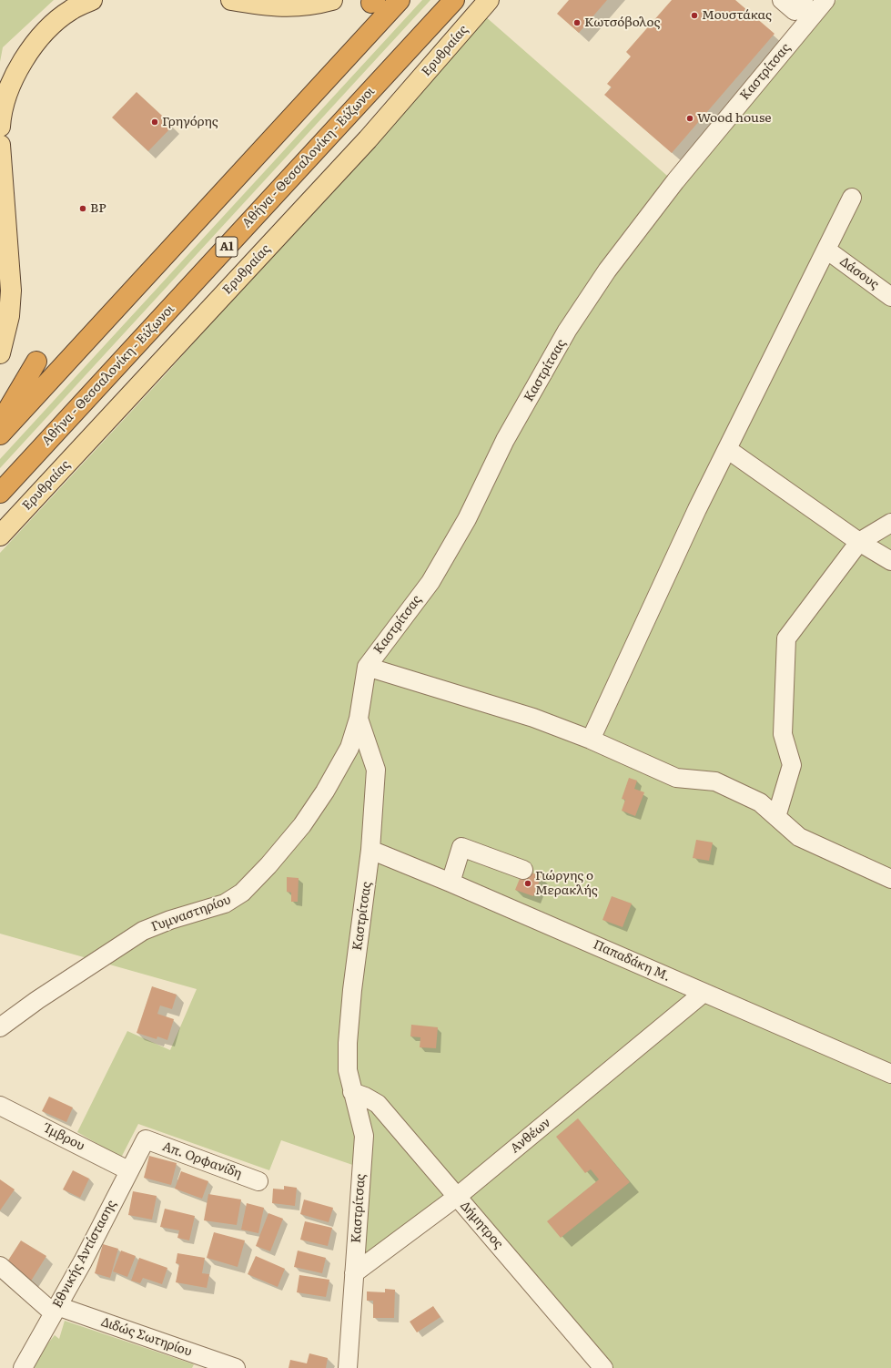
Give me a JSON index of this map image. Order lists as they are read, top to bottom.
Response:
{
  "streets": {
    "highway": ["Αθήνα - Θεσσαλονίκη - Εύζωνοι", "Α1"],
    "main road": ["Ερυθραίας"],
    "street": [
      "Καστρίτσας",
      "Δάσους",
      "Γυμναστηρίου",
      "Παπαδάκη Μ.",
      "Ανθέων",
      "Ίμβρου",
      "Απ. Ορφανίδη",
      "Δήμητρος",
      "Εθνικής Αντίστασης",
      "Διδώς Σωτηρίου"
    ]
  },
  "crossings": [
    ["Καστρίτσας", "Γυμναστηρίου"],
    ["Καστρίτσας", "Παπαδάκη Μ."],
    ["Καστρίτσας", "Ανθέων"],
    ["Καστρίτσας", "Δήμητρος"],
    ["Παπαδάκη Μ.", "Ανθέων"],
    ["Ανθέων", "Δήμητρος"],
    ["Ίμβρου", "Εθνικής Αντίστασης"],
    ["Απ. Ορφανίδη", "Εθνικής Αντίστασης"],
    ["Εθνικής Αντίστασης", "Διδώς Σωτηρίου"]
  ],
  "places": [
    "Μουστάκας",
    "Κωτσόβολος",
    "Wood house",
    "Γρηγόρης",
    "BP",
    "Γιώργης ο Μερακλής"
  ]
}
